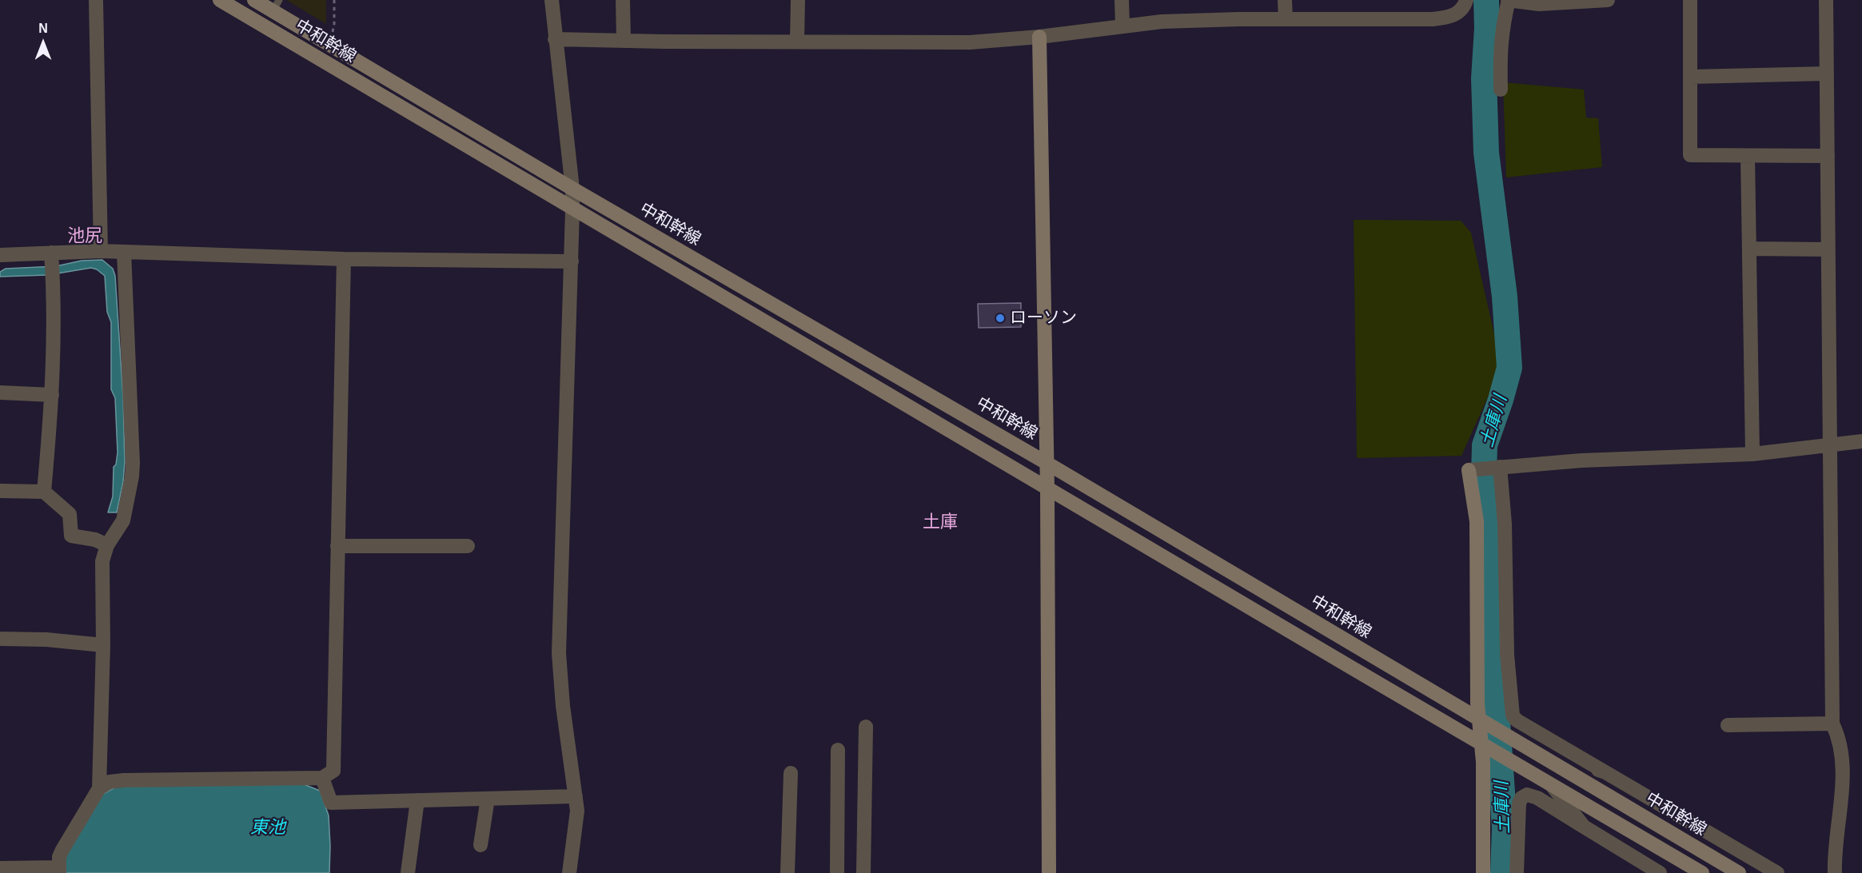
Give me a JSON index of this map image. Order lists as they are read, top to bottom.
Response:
{
  "streets": {
    "main road": ["中和幹線"]
  },
  "districts": ["池尻", "土庫"],
  "water": ["土庫川", "東池"],
  "places": ["ローソン"],
  "north": "top"
}
